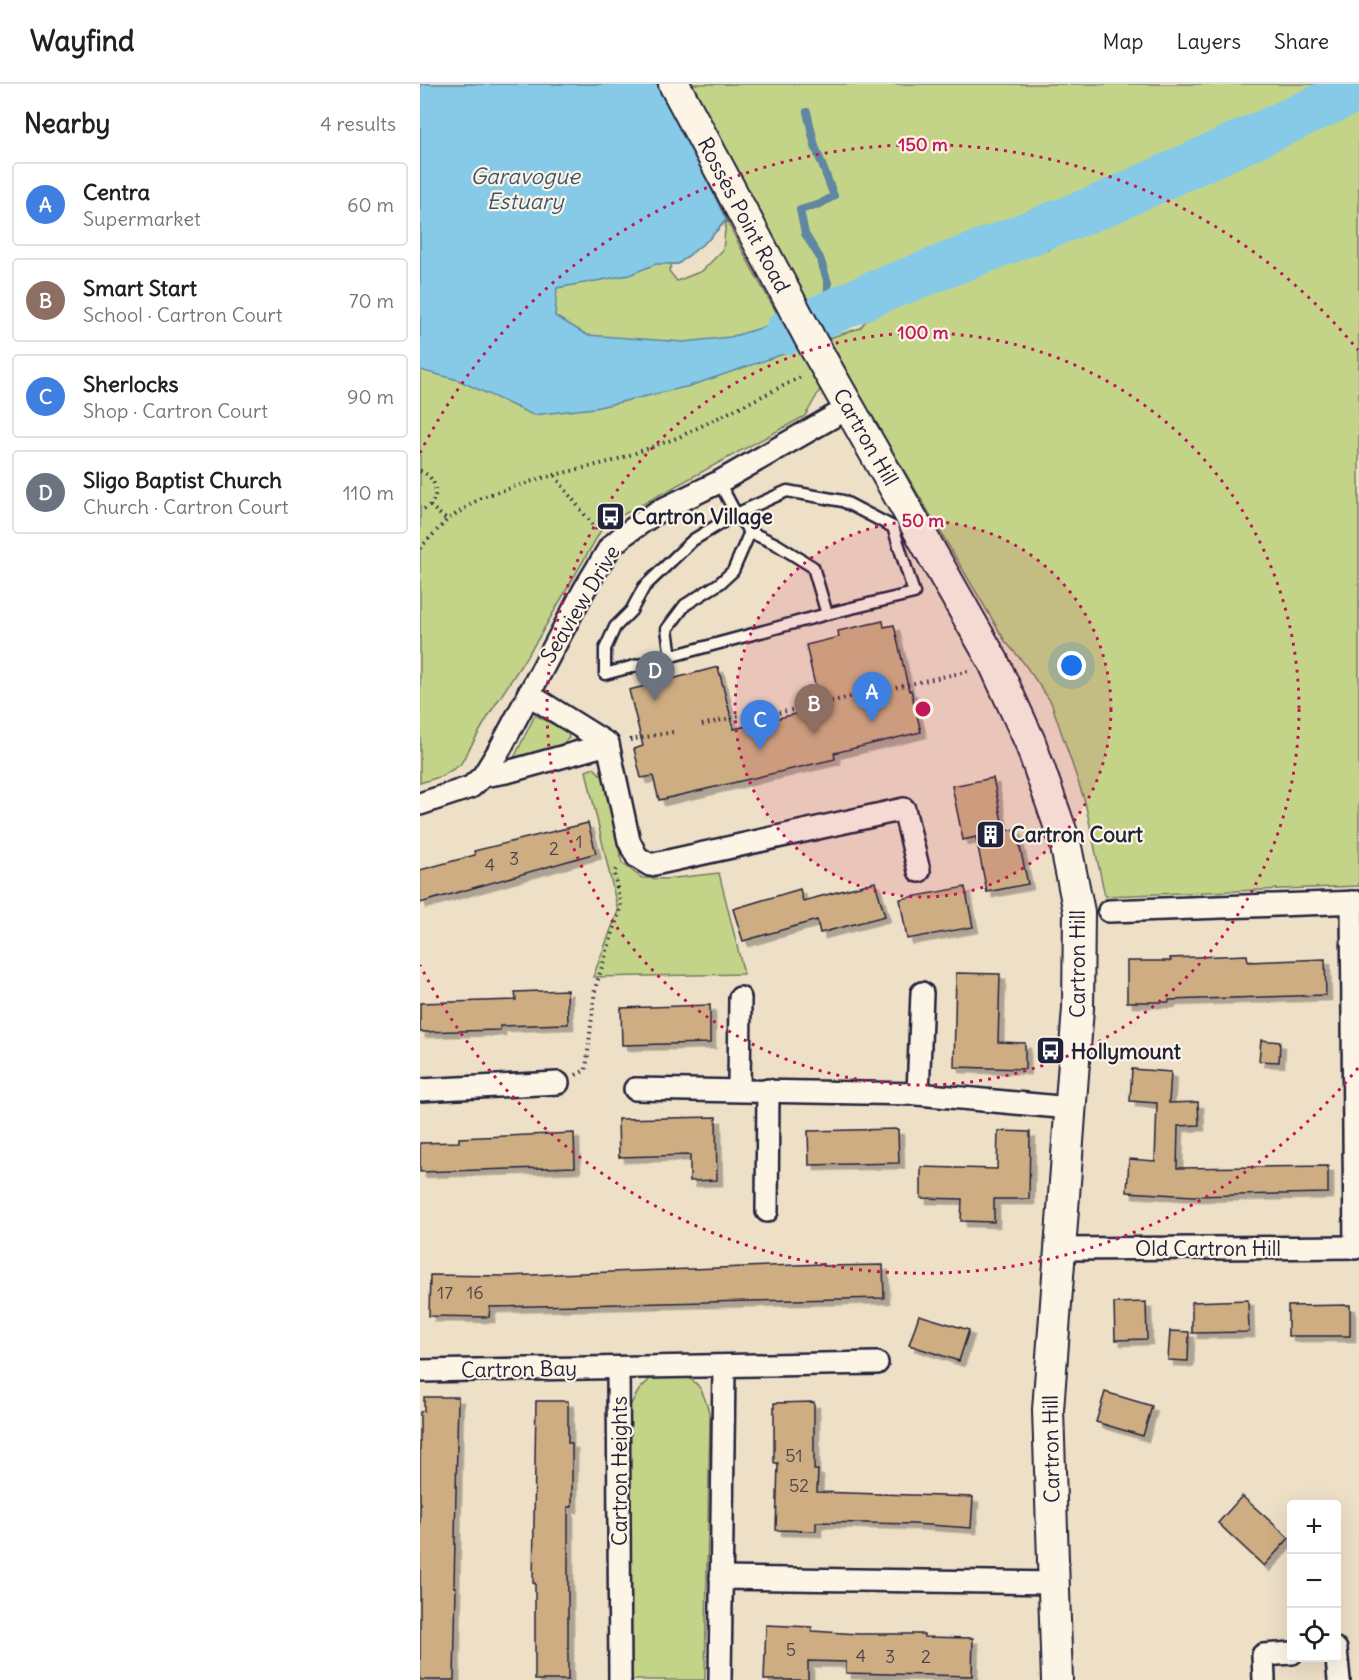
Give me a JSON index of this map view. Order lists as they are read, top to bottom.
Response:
{
  "streets": {
    "main road": ["Rosses Point Road", "Cartron Hill"],
    "street": [
      "Seaview Drive",
      "Old Cartron Hill",
      "Cartron Bay",
      "Cartron Heights"
    ]
  },
  "crossings": [
    ["Rosses Point Road", "Cartron Hill"],
    ["Cartron Hill", "Seaview Drive"],
    ["Cartron Hill", "Old Cartron Hill"],
    ["Cartron Bay", "Cartron Heights"]
  ],
  "water": ["Garavogue Estuary"],
  "places": {
    "bus stop": ["Cartron Village", "Hollymount"],
    "building": ["Cartron Court"]
  },
  "house_numbers": [
    "1",
    "2",
    "3",
    "4",
    "17",
    "16",
    "51",
    "52",
    "5",
    "4",
    "3",
    "2"
  ],
  "page": {
    "header": "Wayfind",
    "nav": ["Map", "Layers", "Share"],
    "heading": ["Nearby", "4 results"],
    "list": [
      {
        "mark": "A",
        "name": "Centra",
        "note": "Supermarket",
        "value": "60 m"
      },
      {
        "mark": "B",
        "name": "Smart Start",
        "note": "School · Cartron Court",
        "value": "70 m"
      },
      {
        "mark": "C",
        "name": "Sherlocks",
        "note": "Shop · Cartron Court",
        "value": "90 m"
      },
      {
        "mark": "D",
        "name": "Sligo Baptist Church",
        "note": "Church · Cartron Court",
        "value": "110 m"
      }
    ],
    "pins": [
      "D",
      "A",
      "B",
      "C"
    ],
    "map_buttons": ["+", "−"]
  },
  "rings": ["150 m", "100 m", "50 m"]
}
